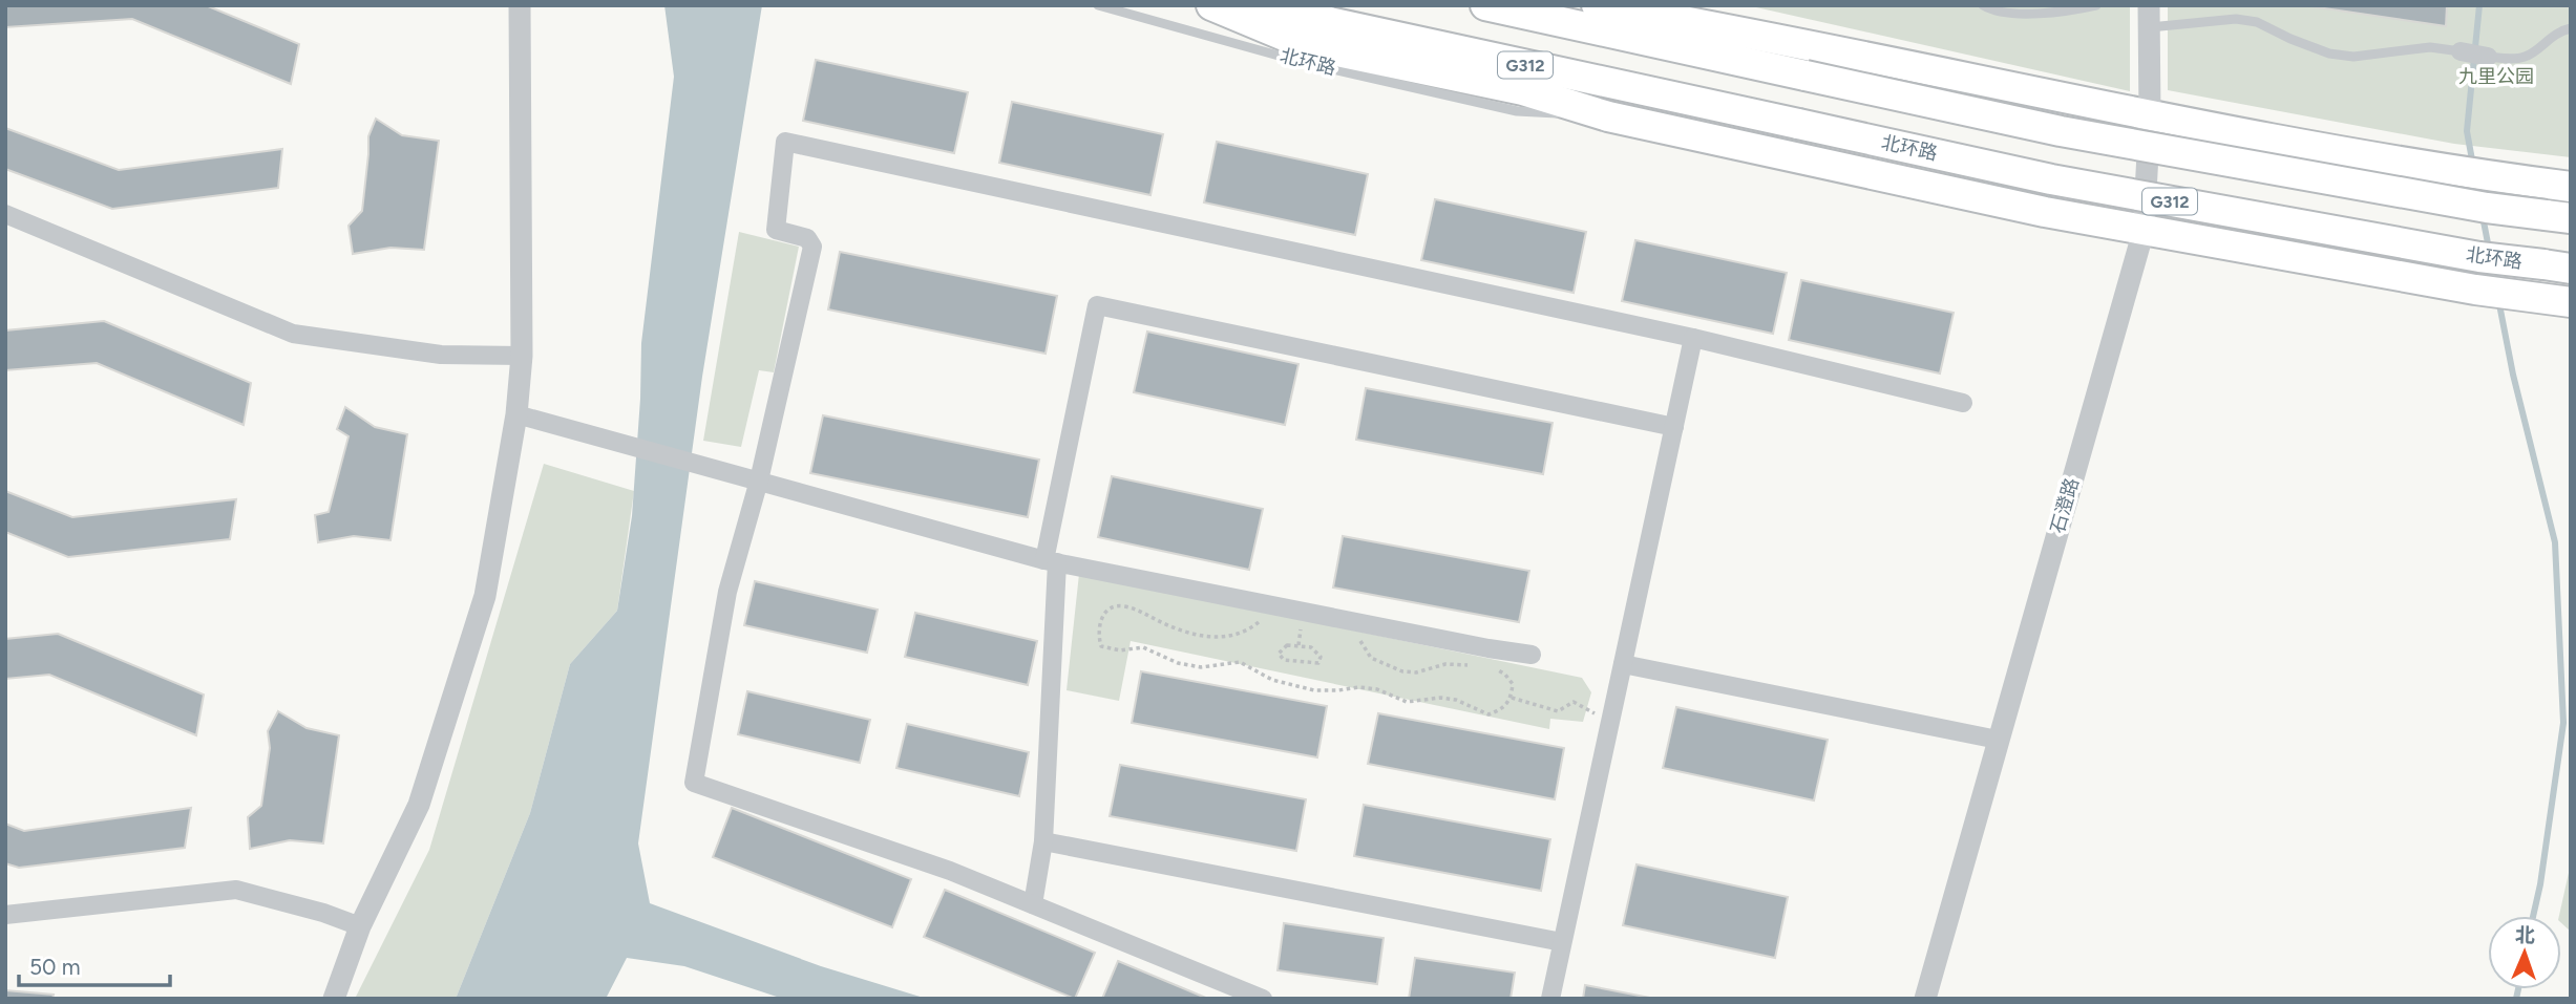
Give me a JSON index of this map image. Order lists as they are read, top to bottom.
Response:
{
  "streets": {
    "highway": ["北环路", "G312"],
    "street": ["石澄路"]
  },
  "parks": ["九里公园"],
  "scale_bar": "50 m",
  "north": "top"
}
